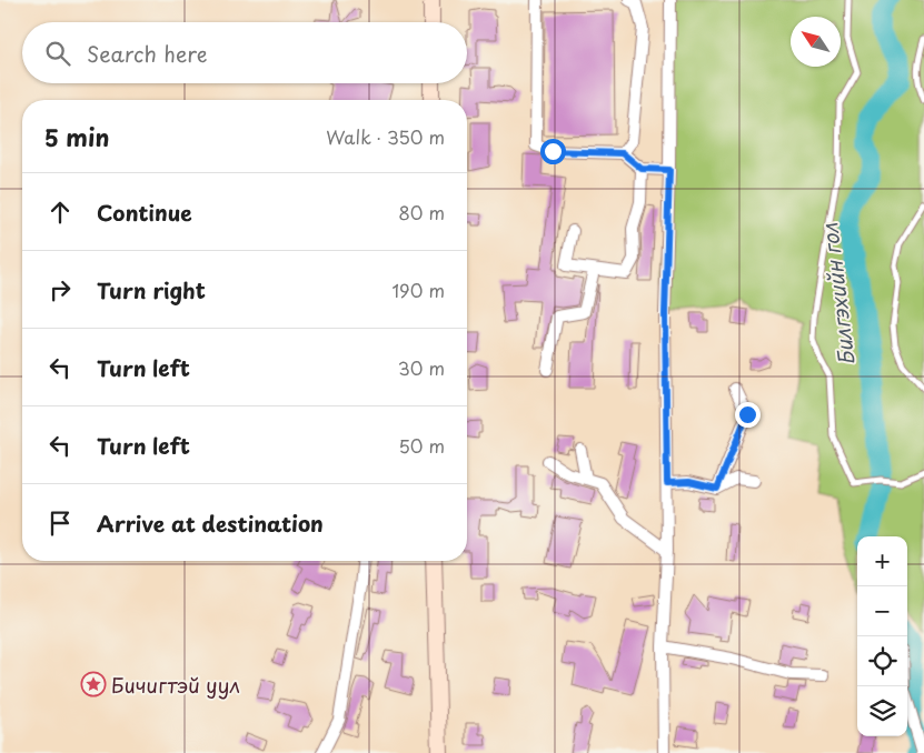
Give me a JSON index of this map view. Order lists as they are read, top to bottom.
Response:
{
  "water": ["Билгэхийн гол"],
  "places": {
    "place": ["Бичигтэй уул"]
  },
  "north": "top left",
  "page": {
    "search": "Search here",
    "heading": ["5 min", "Walk · 350 m"],
    "list": [
      ["Continue", "80 m"],
      ["Turn right", "190 m"],
      ["Turn left", "30 m"],
      ["Turn left", "50 m"],
      "Arrive at destination"
    ],
    "map_buttons": ["+", "−"]
  }
}
